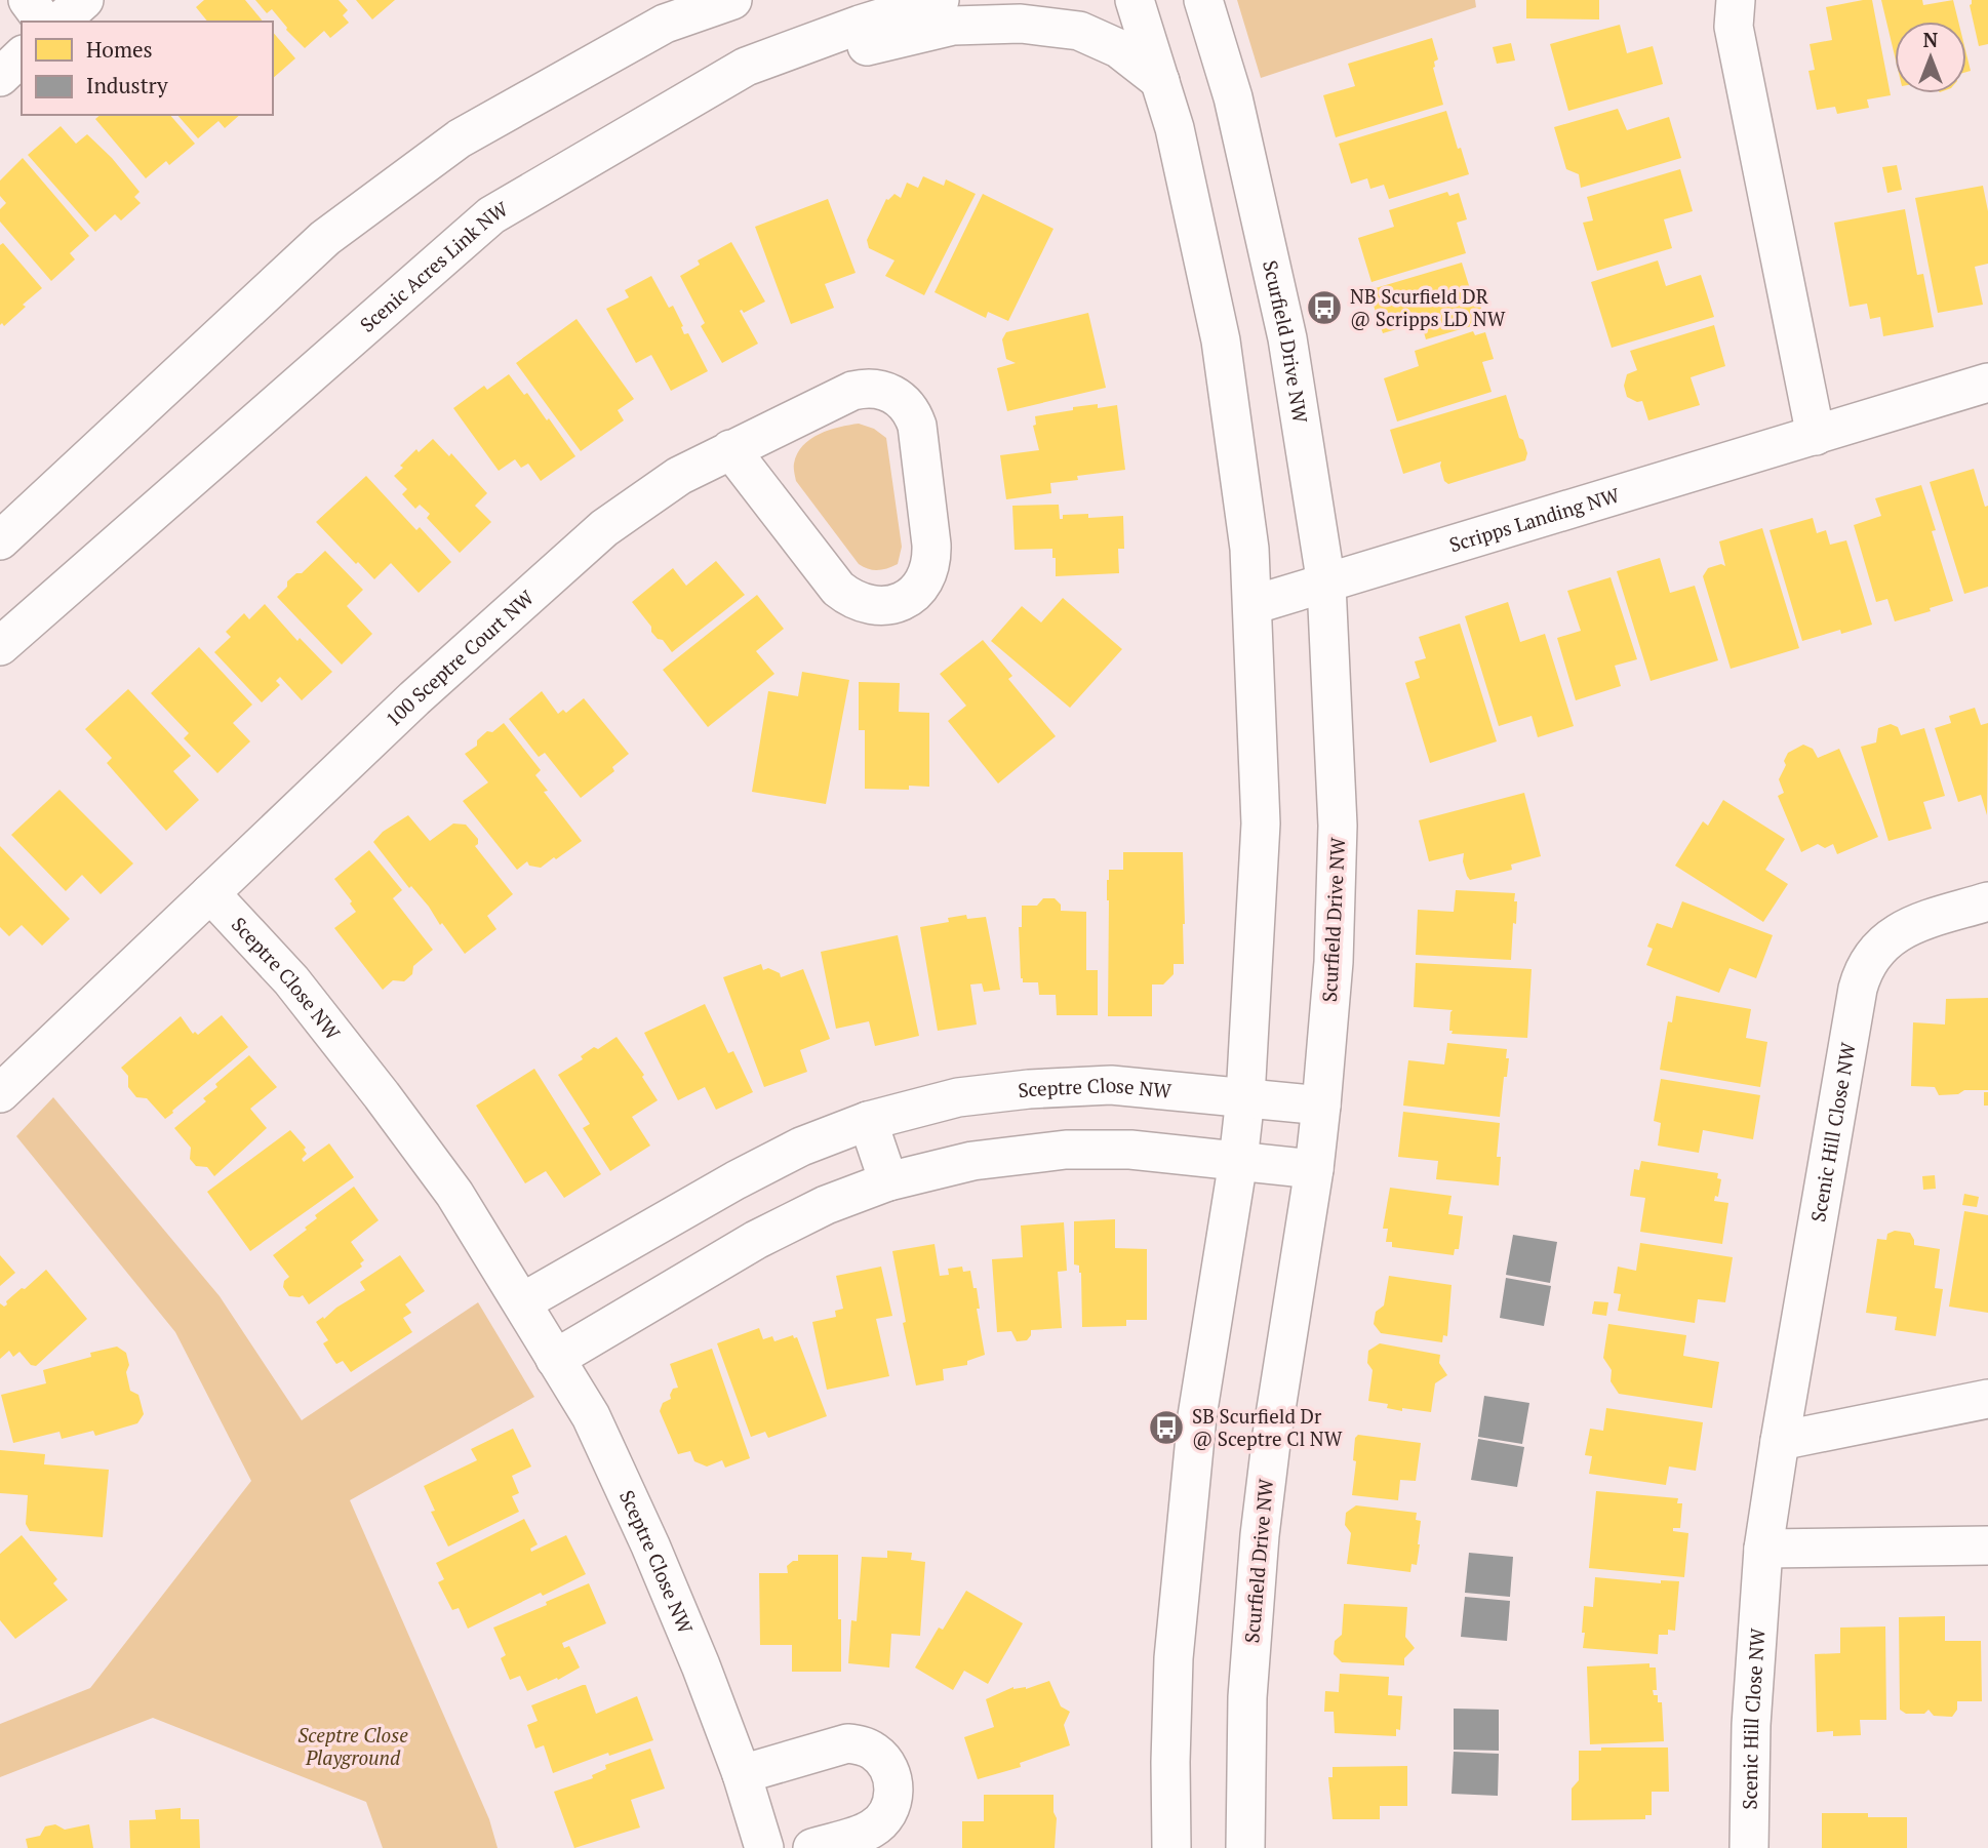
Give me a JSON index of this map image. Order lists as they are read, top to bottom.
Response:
{
  "streets": {
    "street": [
      "Scenic Acres Link NW",
      "Scurfield Drive NW",
      "Scripps Landing NW",
      "100 Sceptre Court NW",
      "Sceptre Close NW",
      "Scenic Hill Close NW"
    ]
  },
  "crossings": [
    ["Scurfield Drive NW", "Scripps Landing NW"],
    ["Scurfield Drive NW", "Sceptre Close NW"],
    ["100 Sceptre Court NW", "Sceptre Close NW"]
  ],
  "parks": ["Sceptre Close Playground"],
  "places": {
    "bus stop": ["NB Scurfield DR @ Scripps LD NW", "SB Scurfield Dr @ Sceptre Cl NW"]
  },
  "legend": ["Homes", "Industry"],
  "north": "top"
}
